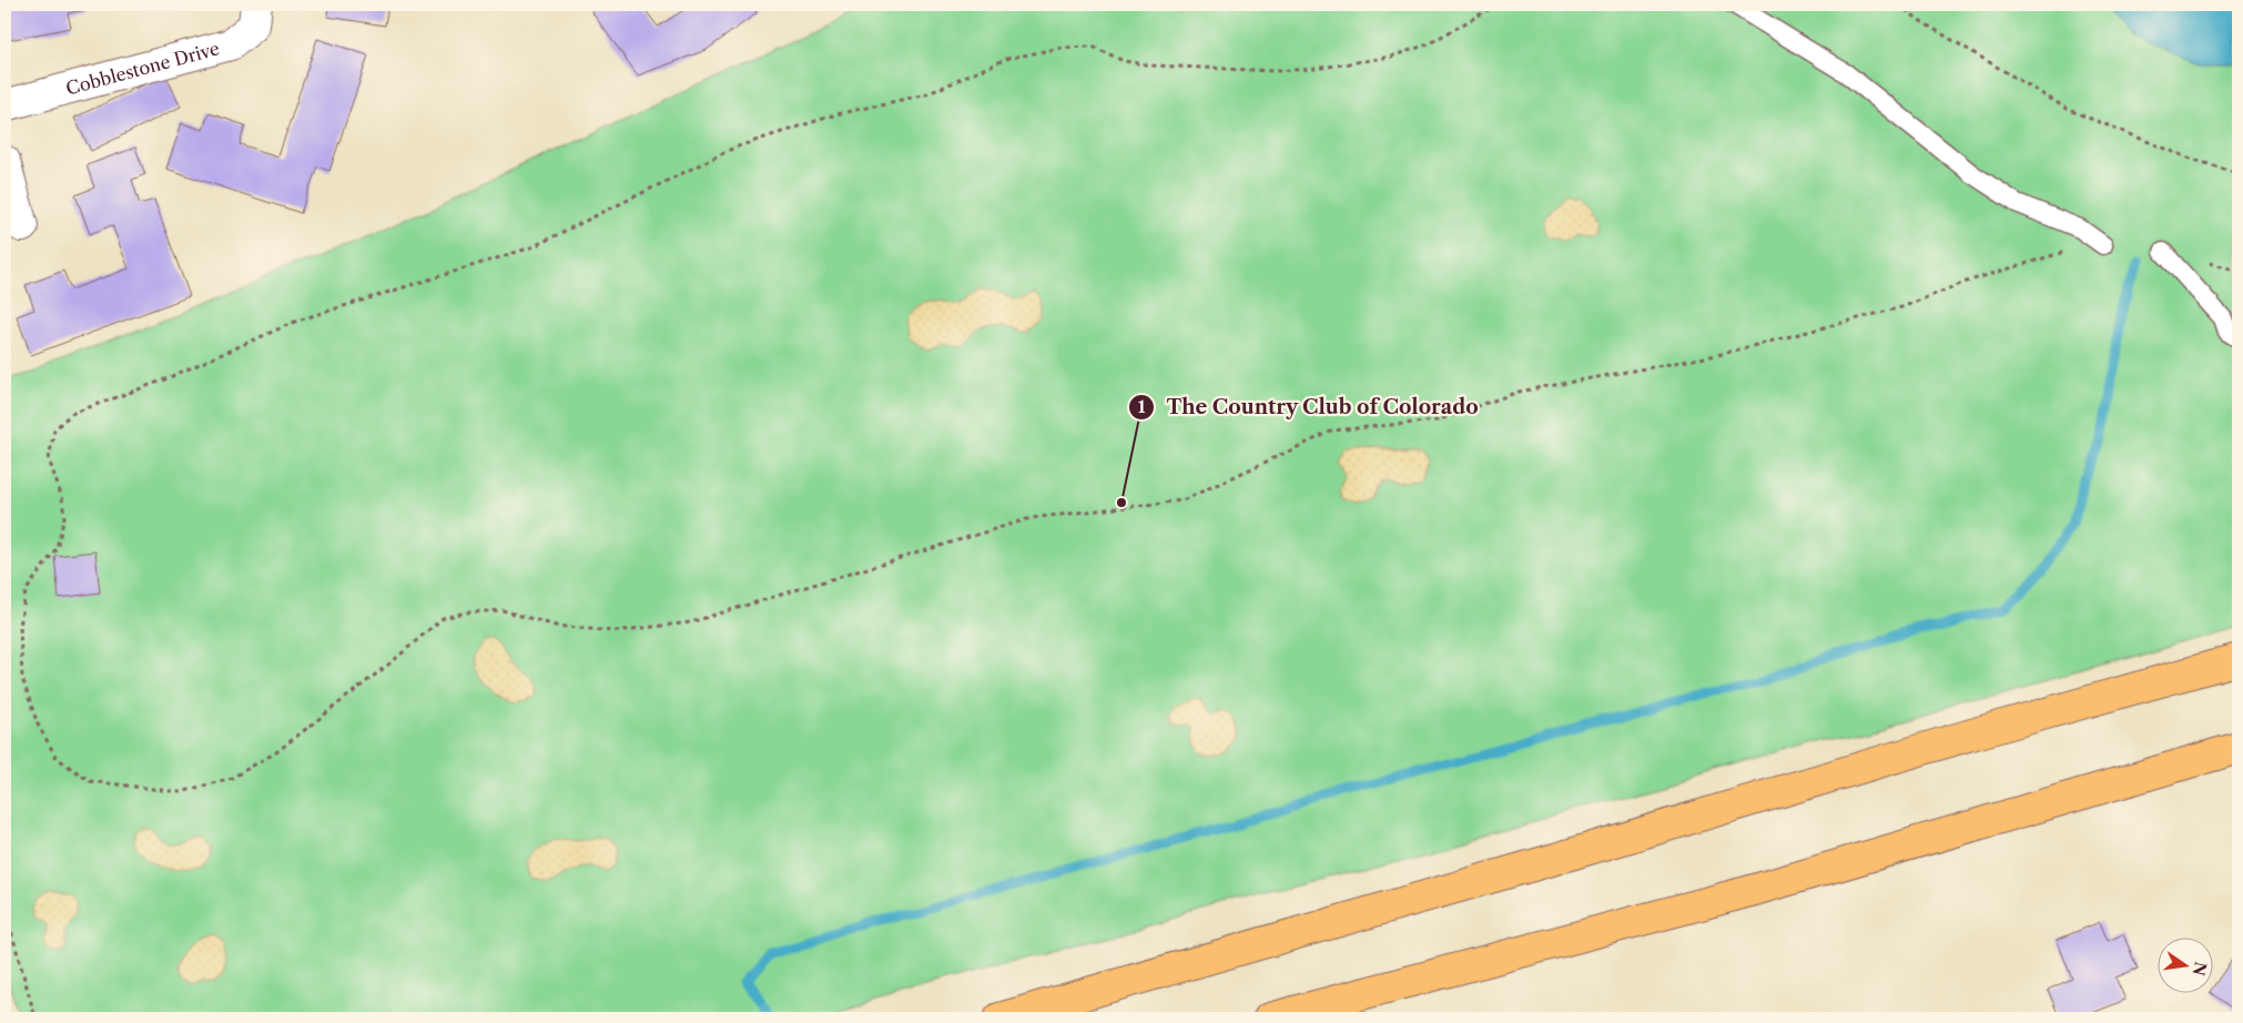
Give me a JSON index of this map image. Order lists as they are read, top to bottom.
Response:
{
  "streets": {
    "street": ["Cobblestone Drive"]
  },
  "places": ["The Country Club of Colorado"],
  "north": "right"
}
